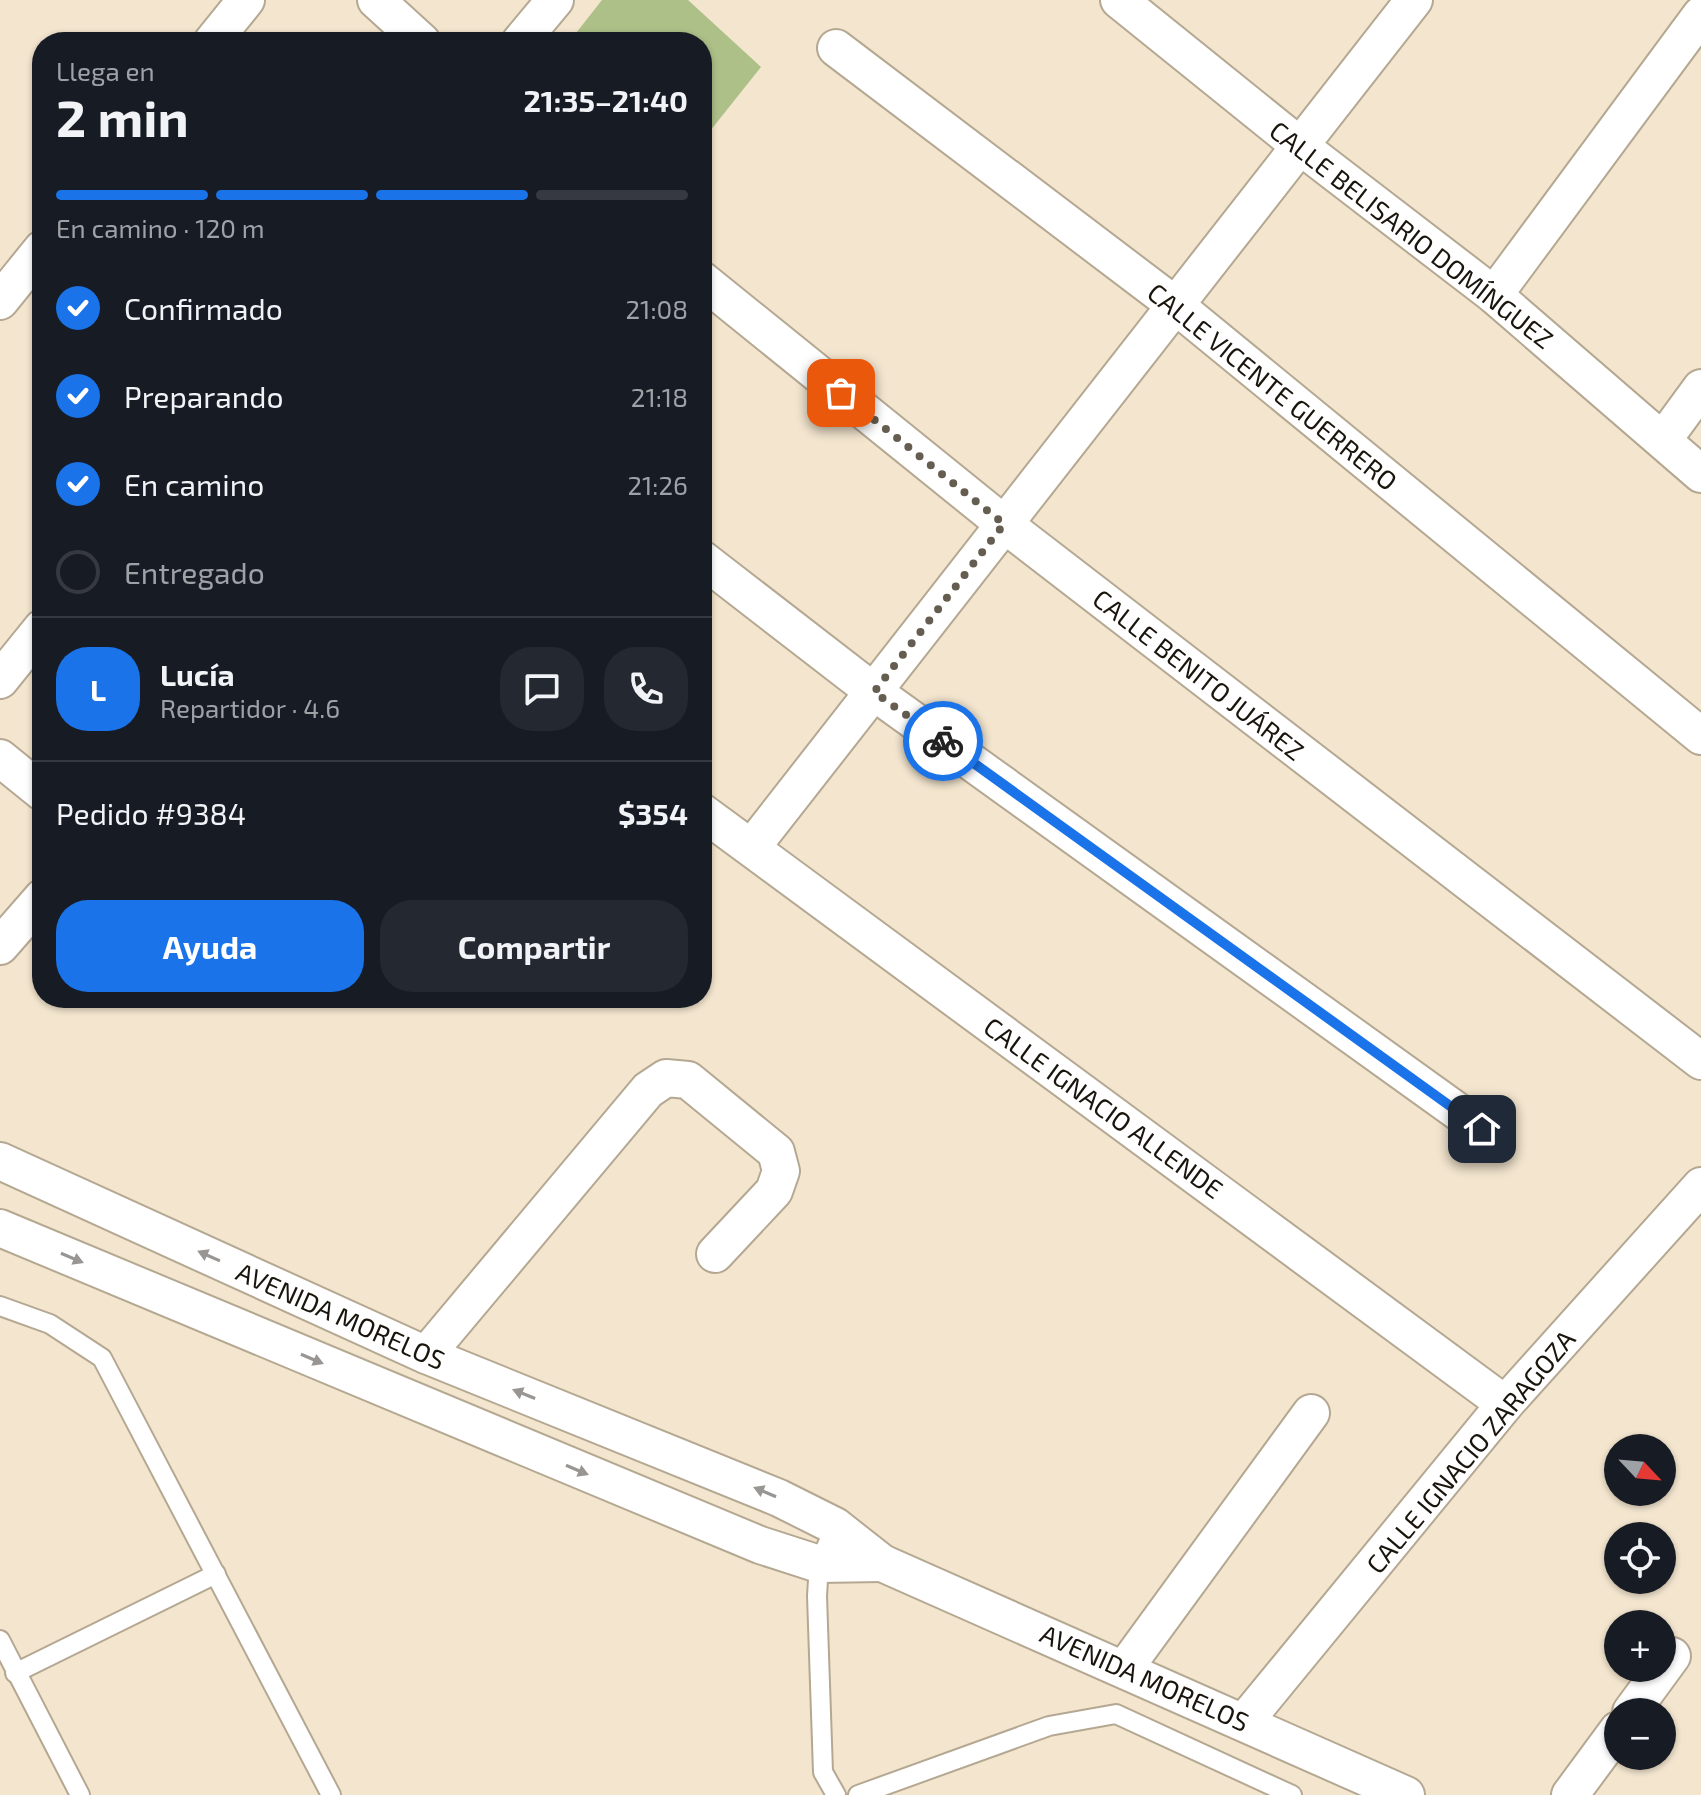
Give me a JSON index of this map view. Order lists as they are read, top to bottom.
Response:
{
  "streets": {
    "street": [
      "CALLE BELISARIO DOMÍNGUEZ",
      "CALLE VICENTE GUERRERO",
      "CALLE BENITO JUÁREZ",
      "CALLE IGNACIO ALLENDE",
      "AVENIDA MORELOS",
      "CALLE IGNACIO ZARAGOZA"
    ]
  },
  "crossings": [
    ["CALLE IGNACIO ALLENDE", "CALLE IGNACIO ZARAGOZA"],
    ["AVENIDA MORELOS", "CALLE IGNACIO ZARAGOZA"]
  ],
  "north": "bottom right",
  "page": {
    "heading": ["2 min", "Llega en", "21:35–21:40"],
    "panel": [
      "Lucía",
      "Repartidor · 4.6",
      "Pedido #9384",
      "$354"
    ],
    "bar": "En camino · 120 m",
    "list": [
      ["Confirmado", "21:08"],
      ["Preparando", "21:18"],
      ["En camino", "21:26"],
      "Entregado"
    ],
    "round": "L",
    "buttons": ["Ayuda", "Compartir"],
    "map_buttons": ["+", "−"]
  }
}
